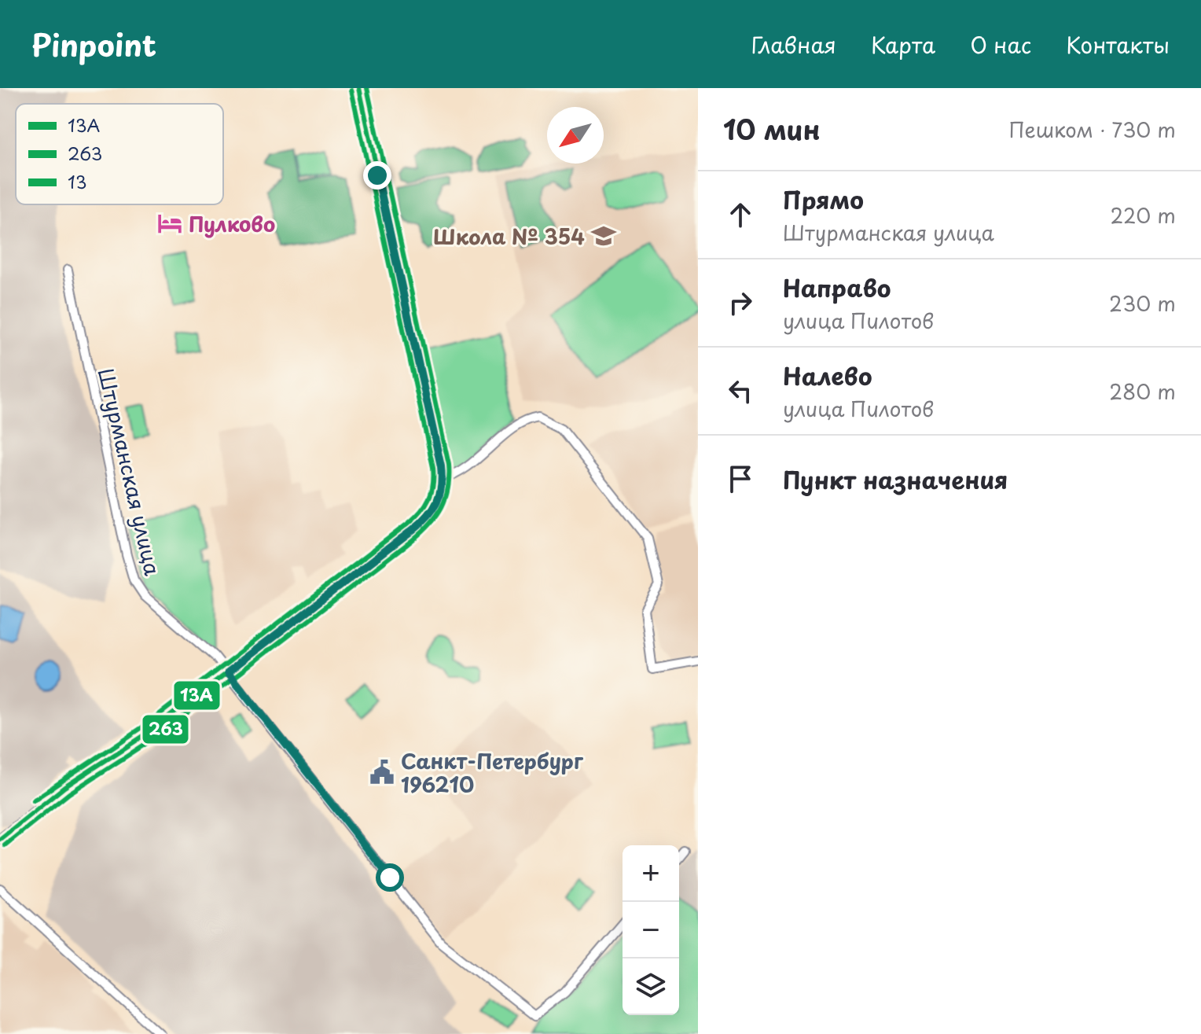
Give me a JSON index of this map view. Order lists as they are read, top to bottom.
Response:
{
  "streets": {
    "street": ["Штурманская улица"]
  },
  "places": {
    "hotel": ["Пулково"],
    "school or university": ["Школа № 354"],
    "public building": ["Санкт-Петербург 196210"]
  },
  "lines": ["transit line 13А", "transit line 263", "transit line 13"],
  "legend": ["13А", "263", "13"],
  "north": "bottom left",
  "page": {
    "header": "Pinpoint",
    "nav": [
      "Главная",
      "Карта",
      "О нас",
      "Контакты"
    ],
    "heading": ["10 мин", "Пешком · 730 m"],
    "list": [
      ["Прямо", "Штурманская улица", "220 m"],
      ["Направо", "улица Пилотов", "230 m"],
      ["Налево", "улица Пилотов", "280 m"],
      "Пункт назначения"
    ],
    "map_buttons": ["+", "−"]
  }
}
